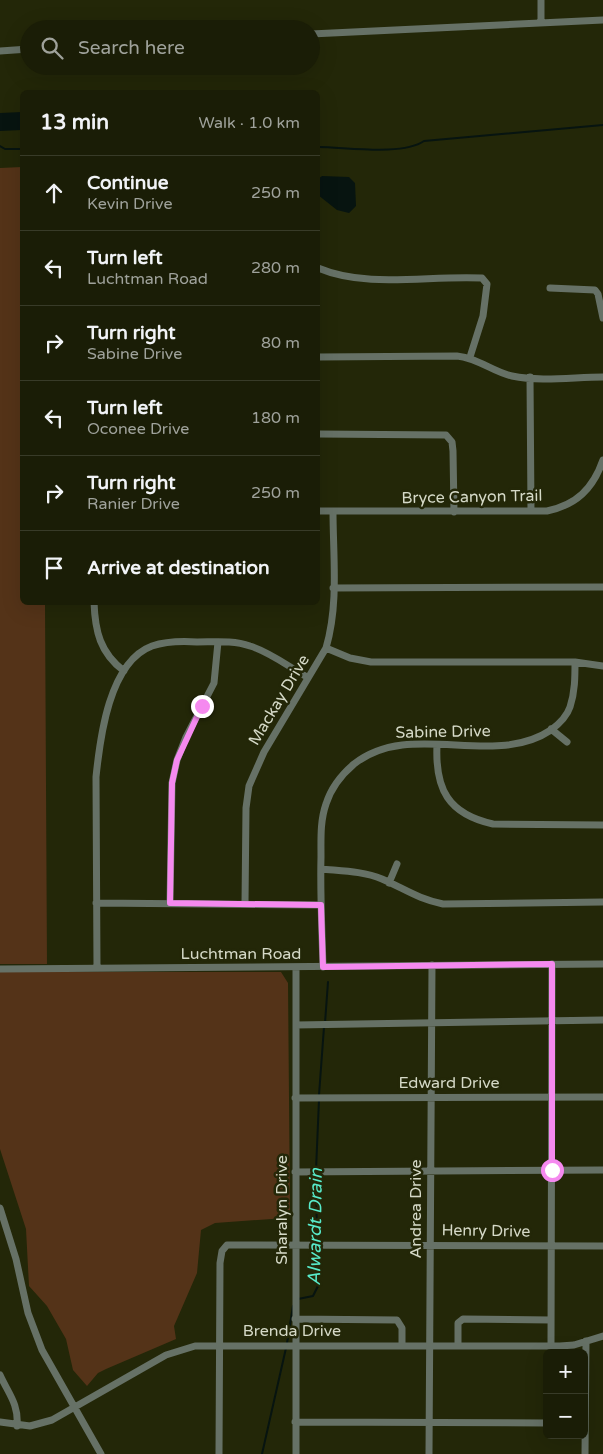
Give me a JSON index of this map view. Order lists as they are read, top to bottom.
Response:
{
  "streets": {
    "street": [
      "Bryce Canyon Trail",
      "Mackay Drive",
      "Sabine Drive",
      "Luchtman Road",
      "Edward Drive",
      "Andrea Drive",
      "Sharalyn Drive",
      "Henry Drive",
      "Brenda Drive"
    ]
  },
  "crossings": [
    ["Bryce Canyon Trail", "Mackay Drive"],
    ["Sabine Drive", "Luchtman Road"],
    ["Luchtman Road", "Andrea Drive"],
    ["Luchtman Road", "Sharalyn Drive"],
    ["Edward Drive", "Andrea Drive"],
    ["Edward Drive", "Sharalyn Drive"],
    ["Andrea Drive", "Henry Drive"],
    ["Andrea Drive", "Brenda Drive"],
    ["Sharalyn Drive", "Henry Drive"],
    ["Sharalyn Drive", "Brenda Drive"],
    ["Henry Drive", "Brenda Drive"]
  ],
  "water": ["Alwardt Drain"],
  "page": {
    "search": "Search here",
    "heading": ["13 min", "Walk · 1.0 km"],
    "list": [
      ["Continue", "Kevin Drive", "250 m"],
      ["Turn left", "Luchtman Road", "280 m"],
      ["Turn right", "Sabine Drive", "80 m"],
      ["Turn left", "Oconee Drive", "180 m"],
      ["Turn right", "Ranier Drive", "250 m"],
      "Arrive at destination"
    ],
    "map_buttons": ["+", "−"]
  }
}
